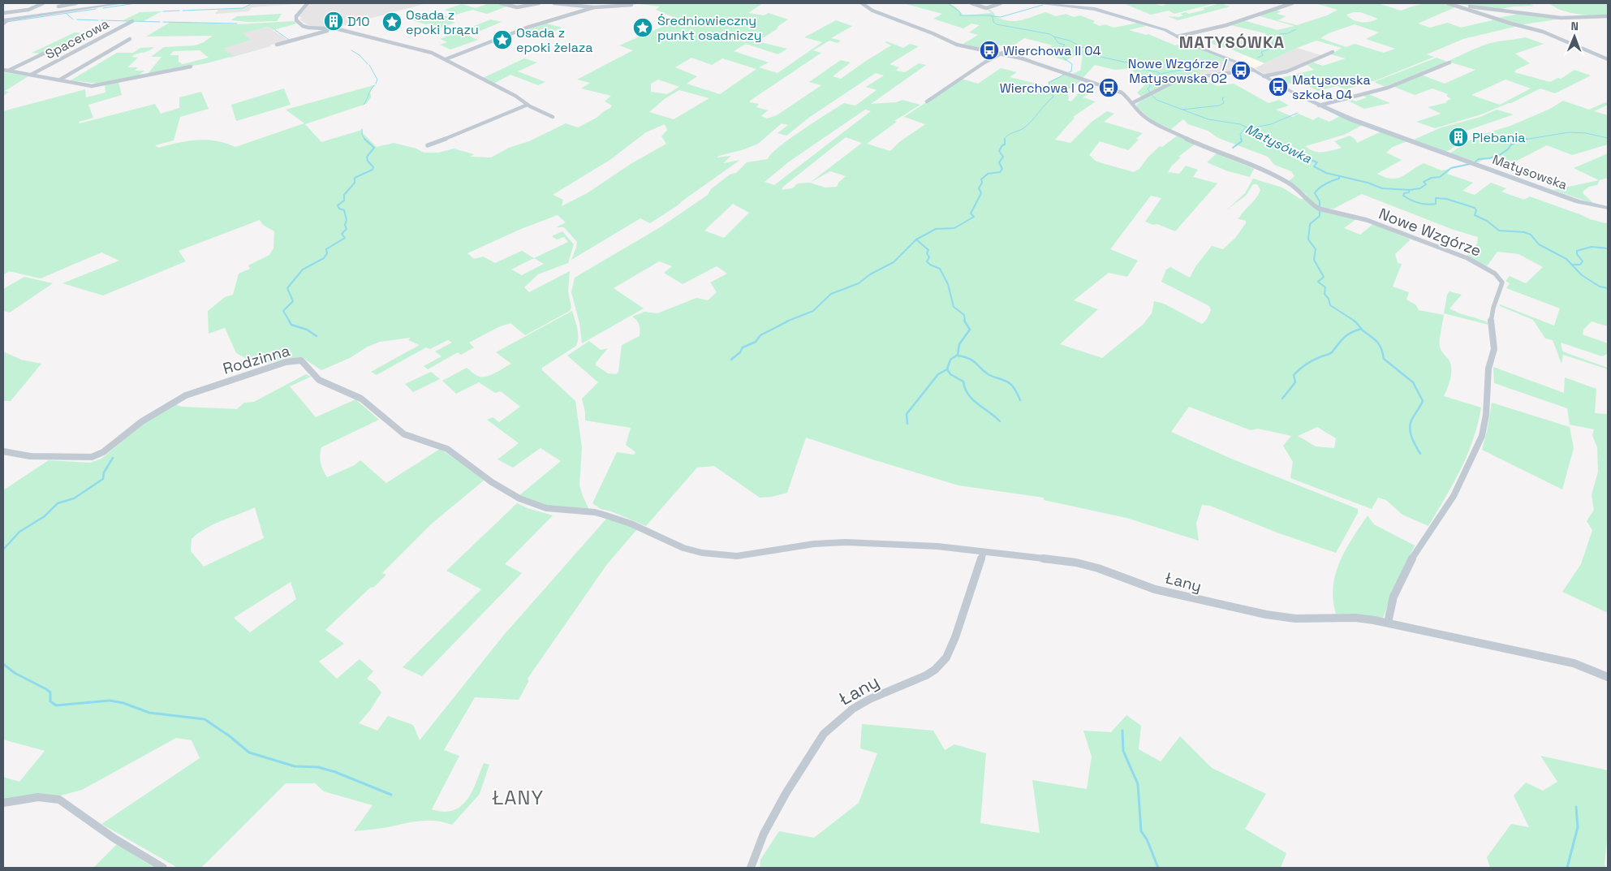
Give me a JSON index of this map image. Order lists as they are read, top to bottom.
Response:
{
  "streets": {
    "street": [
      "Spacerowa",
      "Matysowska",
      "Nowe Wzgórze",
      "Rodzinna",
      "Łany"
    ]
  },
  "crossings": [
    ["Nowe Wzgórze", "Łany"],
    ["Rodzinna", "Łany"]
  ],
  "districts": ["MATYSÓWKA", "ŁANY"],
  "water": ["Matysówka"],
  "places": {
    "building": ["D10", "Plebania"],
    "place": ["Osada z epoki brązu", "Średniowieczny punkt osadniczy", "Osada z epoki żelaza"],
    "bus stop": [
      "Wierchowa II 04",
      "Nowe Wzgórze / Matysowska 02",
      "Matysowska szkoła 04",
      "Wierchowa I 02"
    ]
  },
  "north": "top"
}
